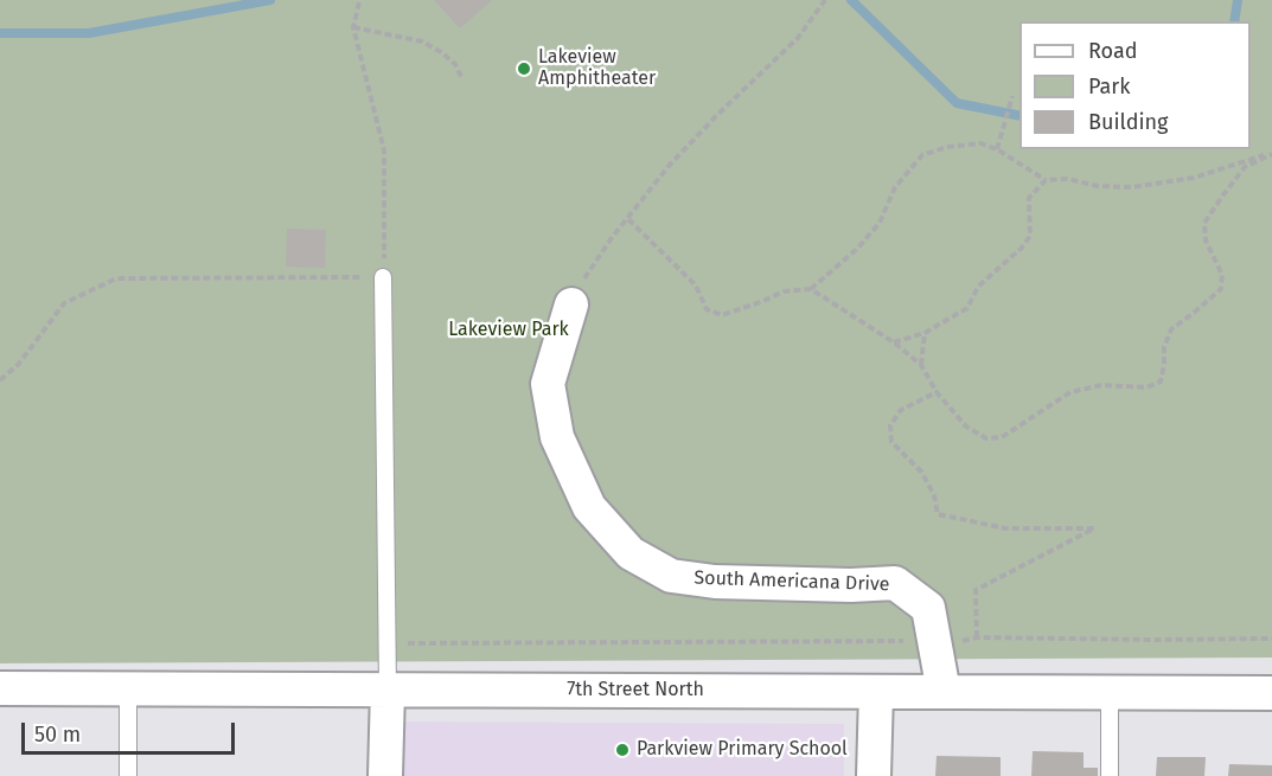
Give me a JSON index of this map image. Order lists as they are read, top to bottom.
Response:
{
  "streets": {
    "street": ["South Americana Drive", "7th Street North"]
  },
  "crossings": [
    ["South Americana Drive", "7th Street North"]
  ],
  "parks": ["Lakeview Park"],
  "places": ["Lakeview Amphitheater", "Parkview Primary School"],
  "legend": ["Road", "Park", "Building"],
  "scale_bar": "50 m"
}
